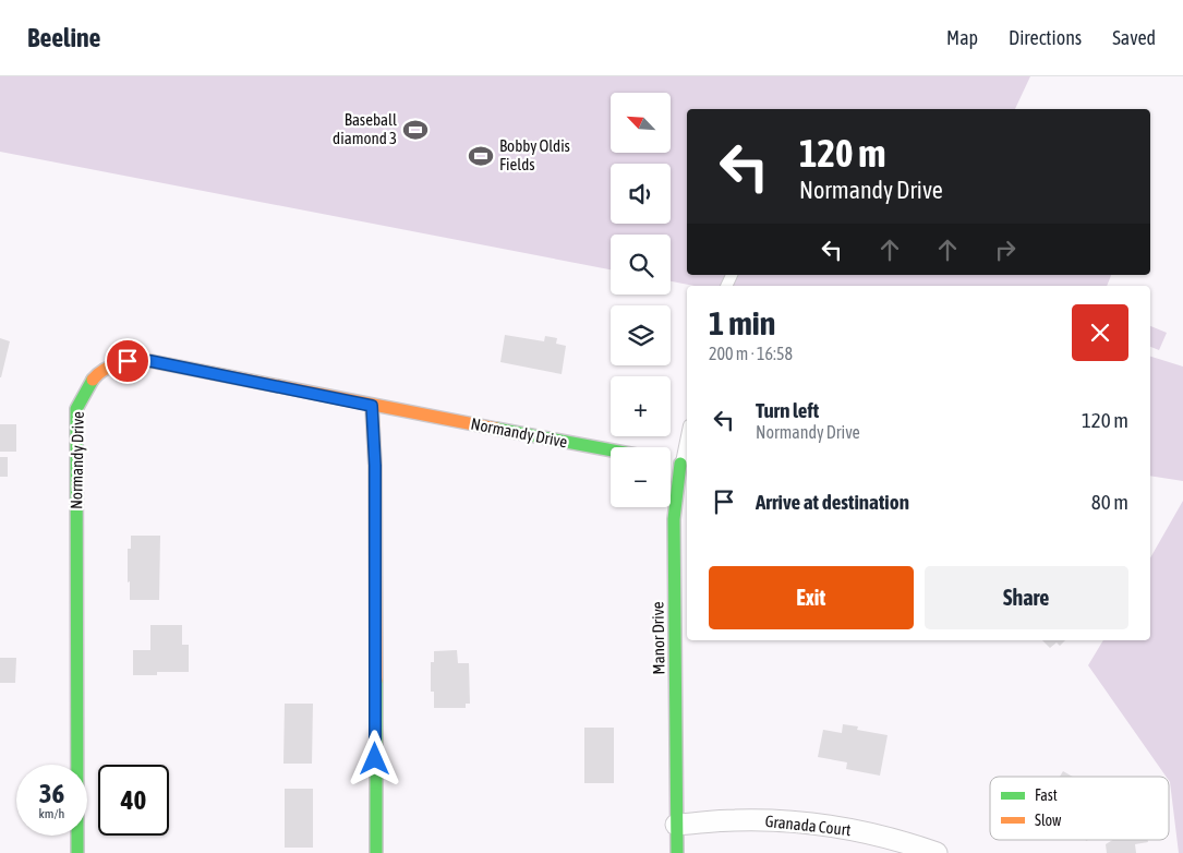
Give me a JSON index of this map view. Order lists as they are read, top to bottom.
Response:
{
  "streets": {
    "street": ["Normandy Drive", "Manor Drive", "Granada Court"]
  },
  "crossings": [
    ["Manor Drive", "Granada Court"]
  ],
  "places": {
    "sports": ["Baseball diamond 3", "Bobby Oldis Fields"]
  },
  "legend": ["Fast", "Slow"],
  "north": "top left",
  "page": {
    "header": "Beeline",
    "nav": ["Map", "Directions", "Saved"],
    "map_buttons": ["+", "−"],
    "turn": ["120 m", "Normandy Drive"],
    "heading": ["1 min", "200 m · 16:58"],
    "list": [
      {
        "name": "Turn left",
        "note": "Normandy Drive",
        "value": "120 m"
      },
      {
        "name": "Arrive at destination",
        "value": "80 m"
      }
    ],
    "buttons": ["Exit", "Share"],
    "speed": "36 km/h",
    "limit": "40"
  }
}
